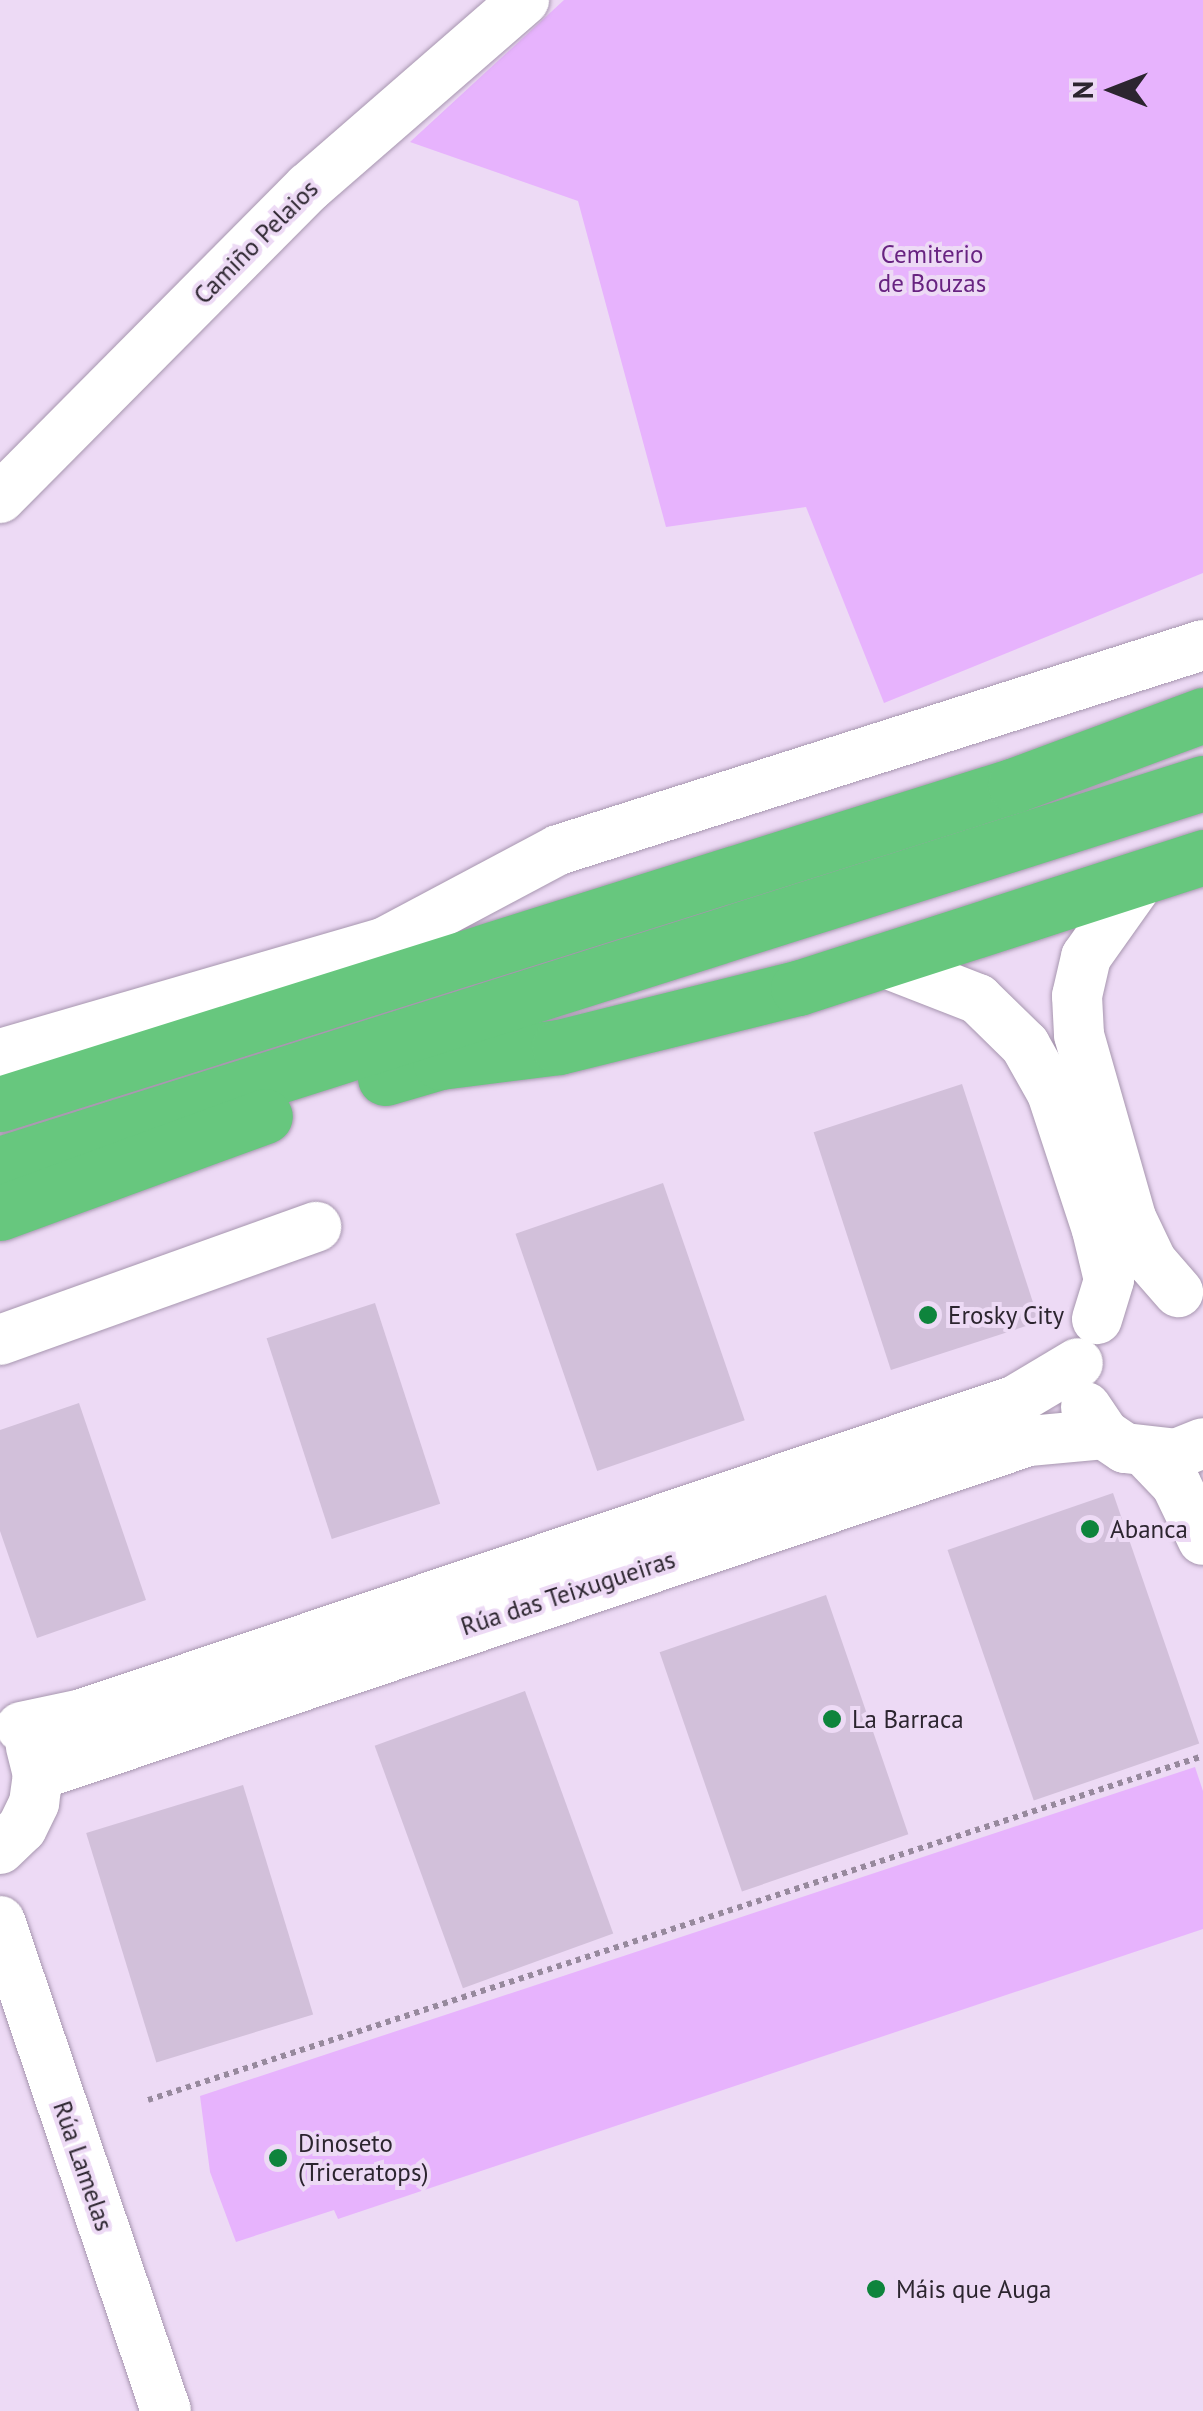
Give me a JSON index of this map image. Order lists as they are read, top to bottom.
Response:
{
  "streets": {
    "street": ["Camiño Pelaios", "Rúa das Teixugueiras", "Rúa Lamelas"]
  },
  "parks": ["Cemiterio de Bouzas"],
  "places": [
    "Erosky City",
    "Abanca",
    "La Barraca",
    "Dinoseto (Triceratops)",
    "Máis que Auga"
  ],
  "north": "left"
}
